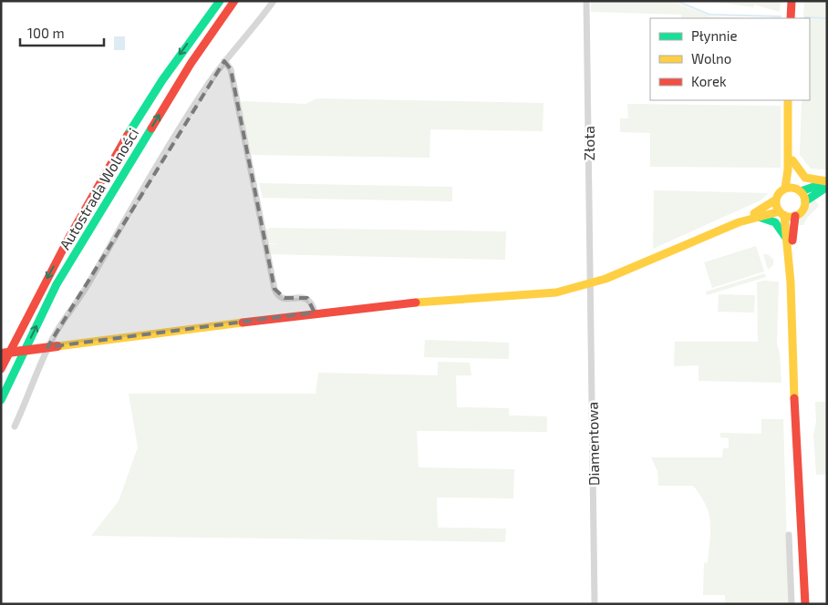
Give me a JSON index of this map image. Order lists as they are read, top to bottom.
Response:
{
  "streets": {
    "main road": ["Autostrada Wolności"],
    "street": ["Złota", "Diamentowa"]
  },
  "crossings": [
    ["Złota", "Diamentowa"]
  ],
  "legend": ["Płynnie", "Wolno", "Korek"],
  "scale_bar": "100 m"
}
